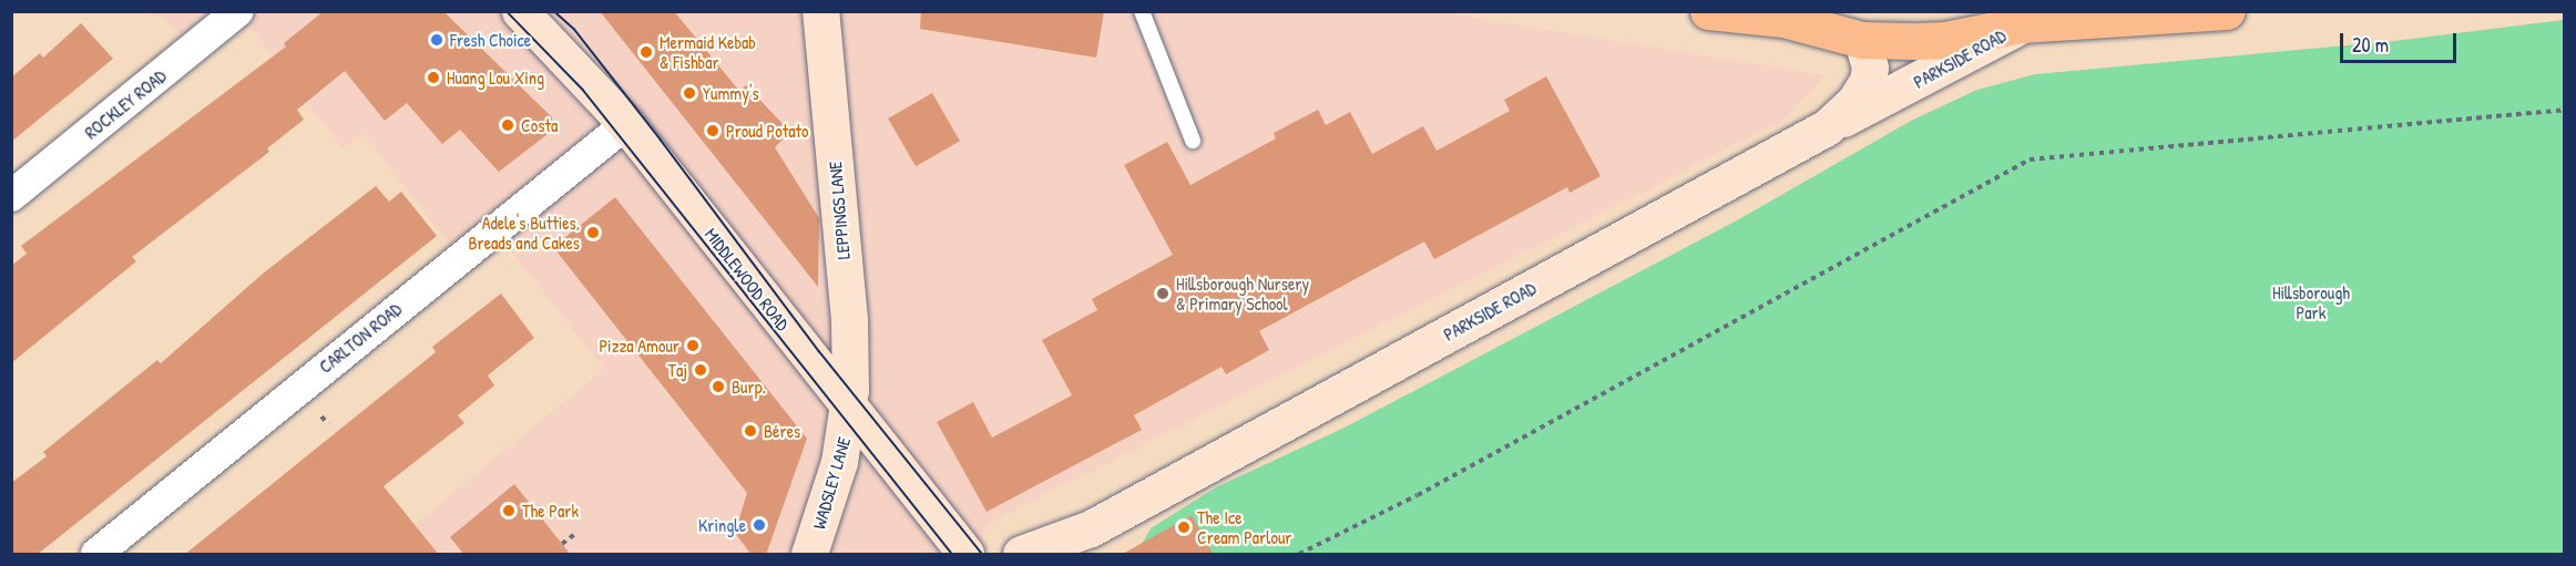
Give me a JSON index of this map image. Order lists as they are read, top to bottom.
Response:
{
  "streets": {
    "main road": ["PARKSIDE ROAD"],
    "street": [
      "ROCKLEY ROAD",
      "LEPPINGS LANE",
      "MIDDLEWOOD ROAD",
      "CARLTON ROAD",
      "WADSLEY LANE"
    ]
  },
  "crossings": [
    ["LEPPINGS LANE", "MIDDLEWOOD ROAD"],
    ["LEPPINGS LANE", "WADSLEY LANE"],
    ["MIDDLEWOOD ROAD", "CARLTON ROAD"],
    ["MIDDLEWOOD ROAD", "WADSLEY LANE"]
  ],
  "parks": ["Hillsborough Park"],
  "places": [
    "Fresh Choice",
    "Mermaid Kebab & Fishbar",
    "Huang Lou Xing",
    "Yummy's",
    "Costa",
    "Proud Potato",
    "Adele's Butties, Breads and Cakes",
    "Hillsborough Nursery & Primary School",
    "Pizza Amour",
    "Taj",
    "Burp.",
    "Béres",
    "The Park",
    "Kringle",
    "The Ice Cream Parlour"
  ],
  "scale_bar": "20 m"
}
